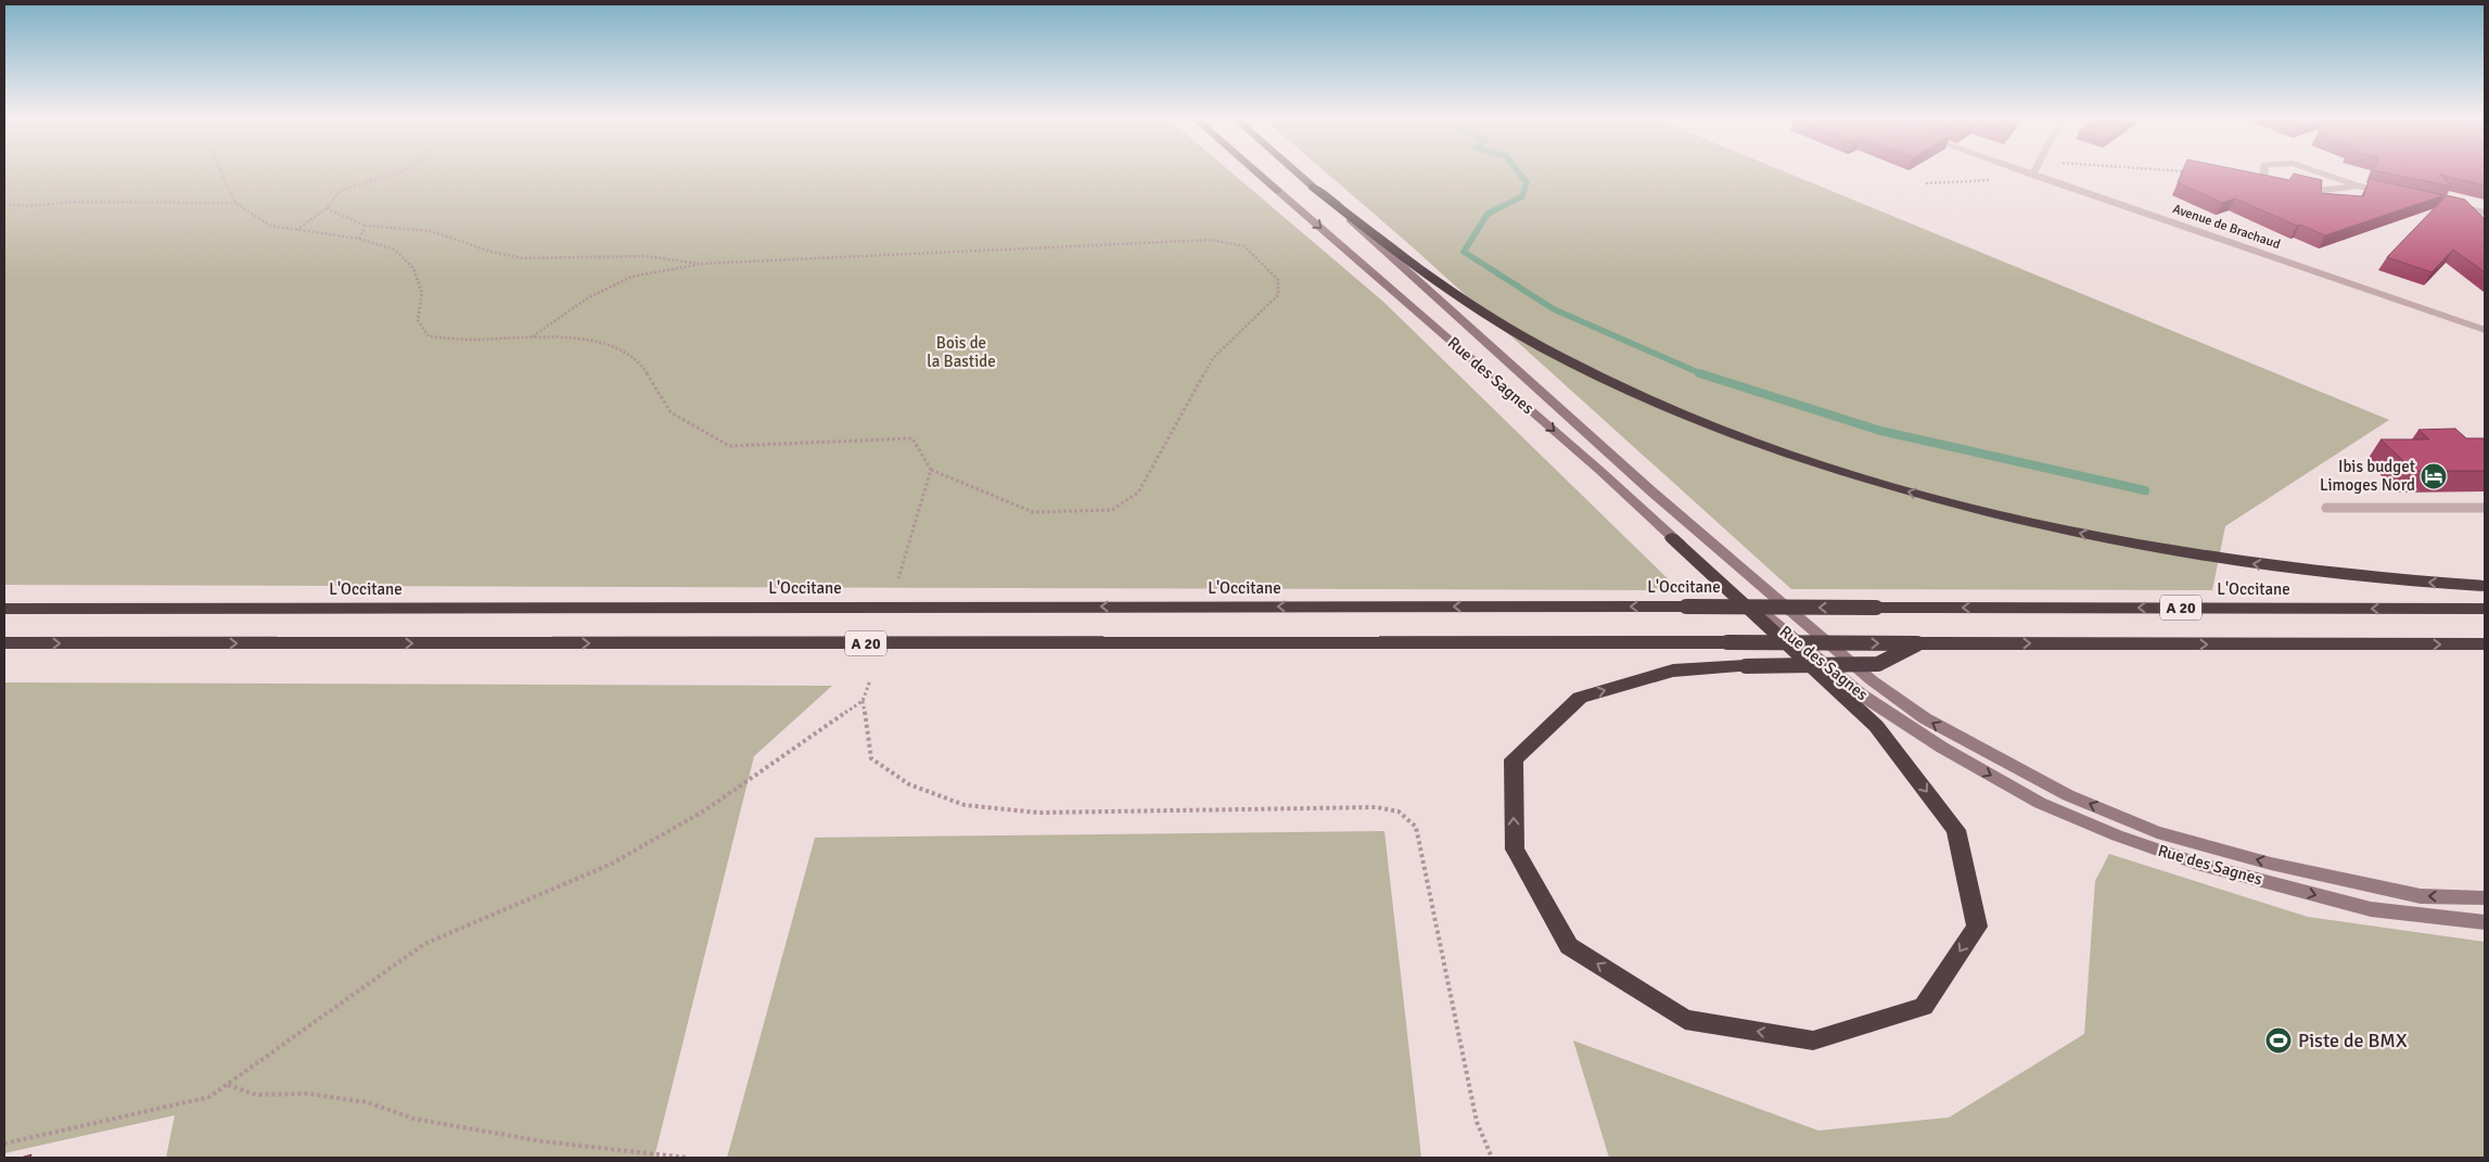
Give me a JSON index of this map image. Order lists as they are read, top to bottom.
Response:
{
  "streets": {
    "highway": ["L'Occitane", "A 20"],
    "street": ["Avenue de Brachaud", "Rue des Sagnes"]
  },
  "parks": ["Bois de la Bastide"],
  "places": {
    "hotel": ["Ibis budget Limoges Nord"],
    "sports": ["Piste de BMX"]
  }
}
